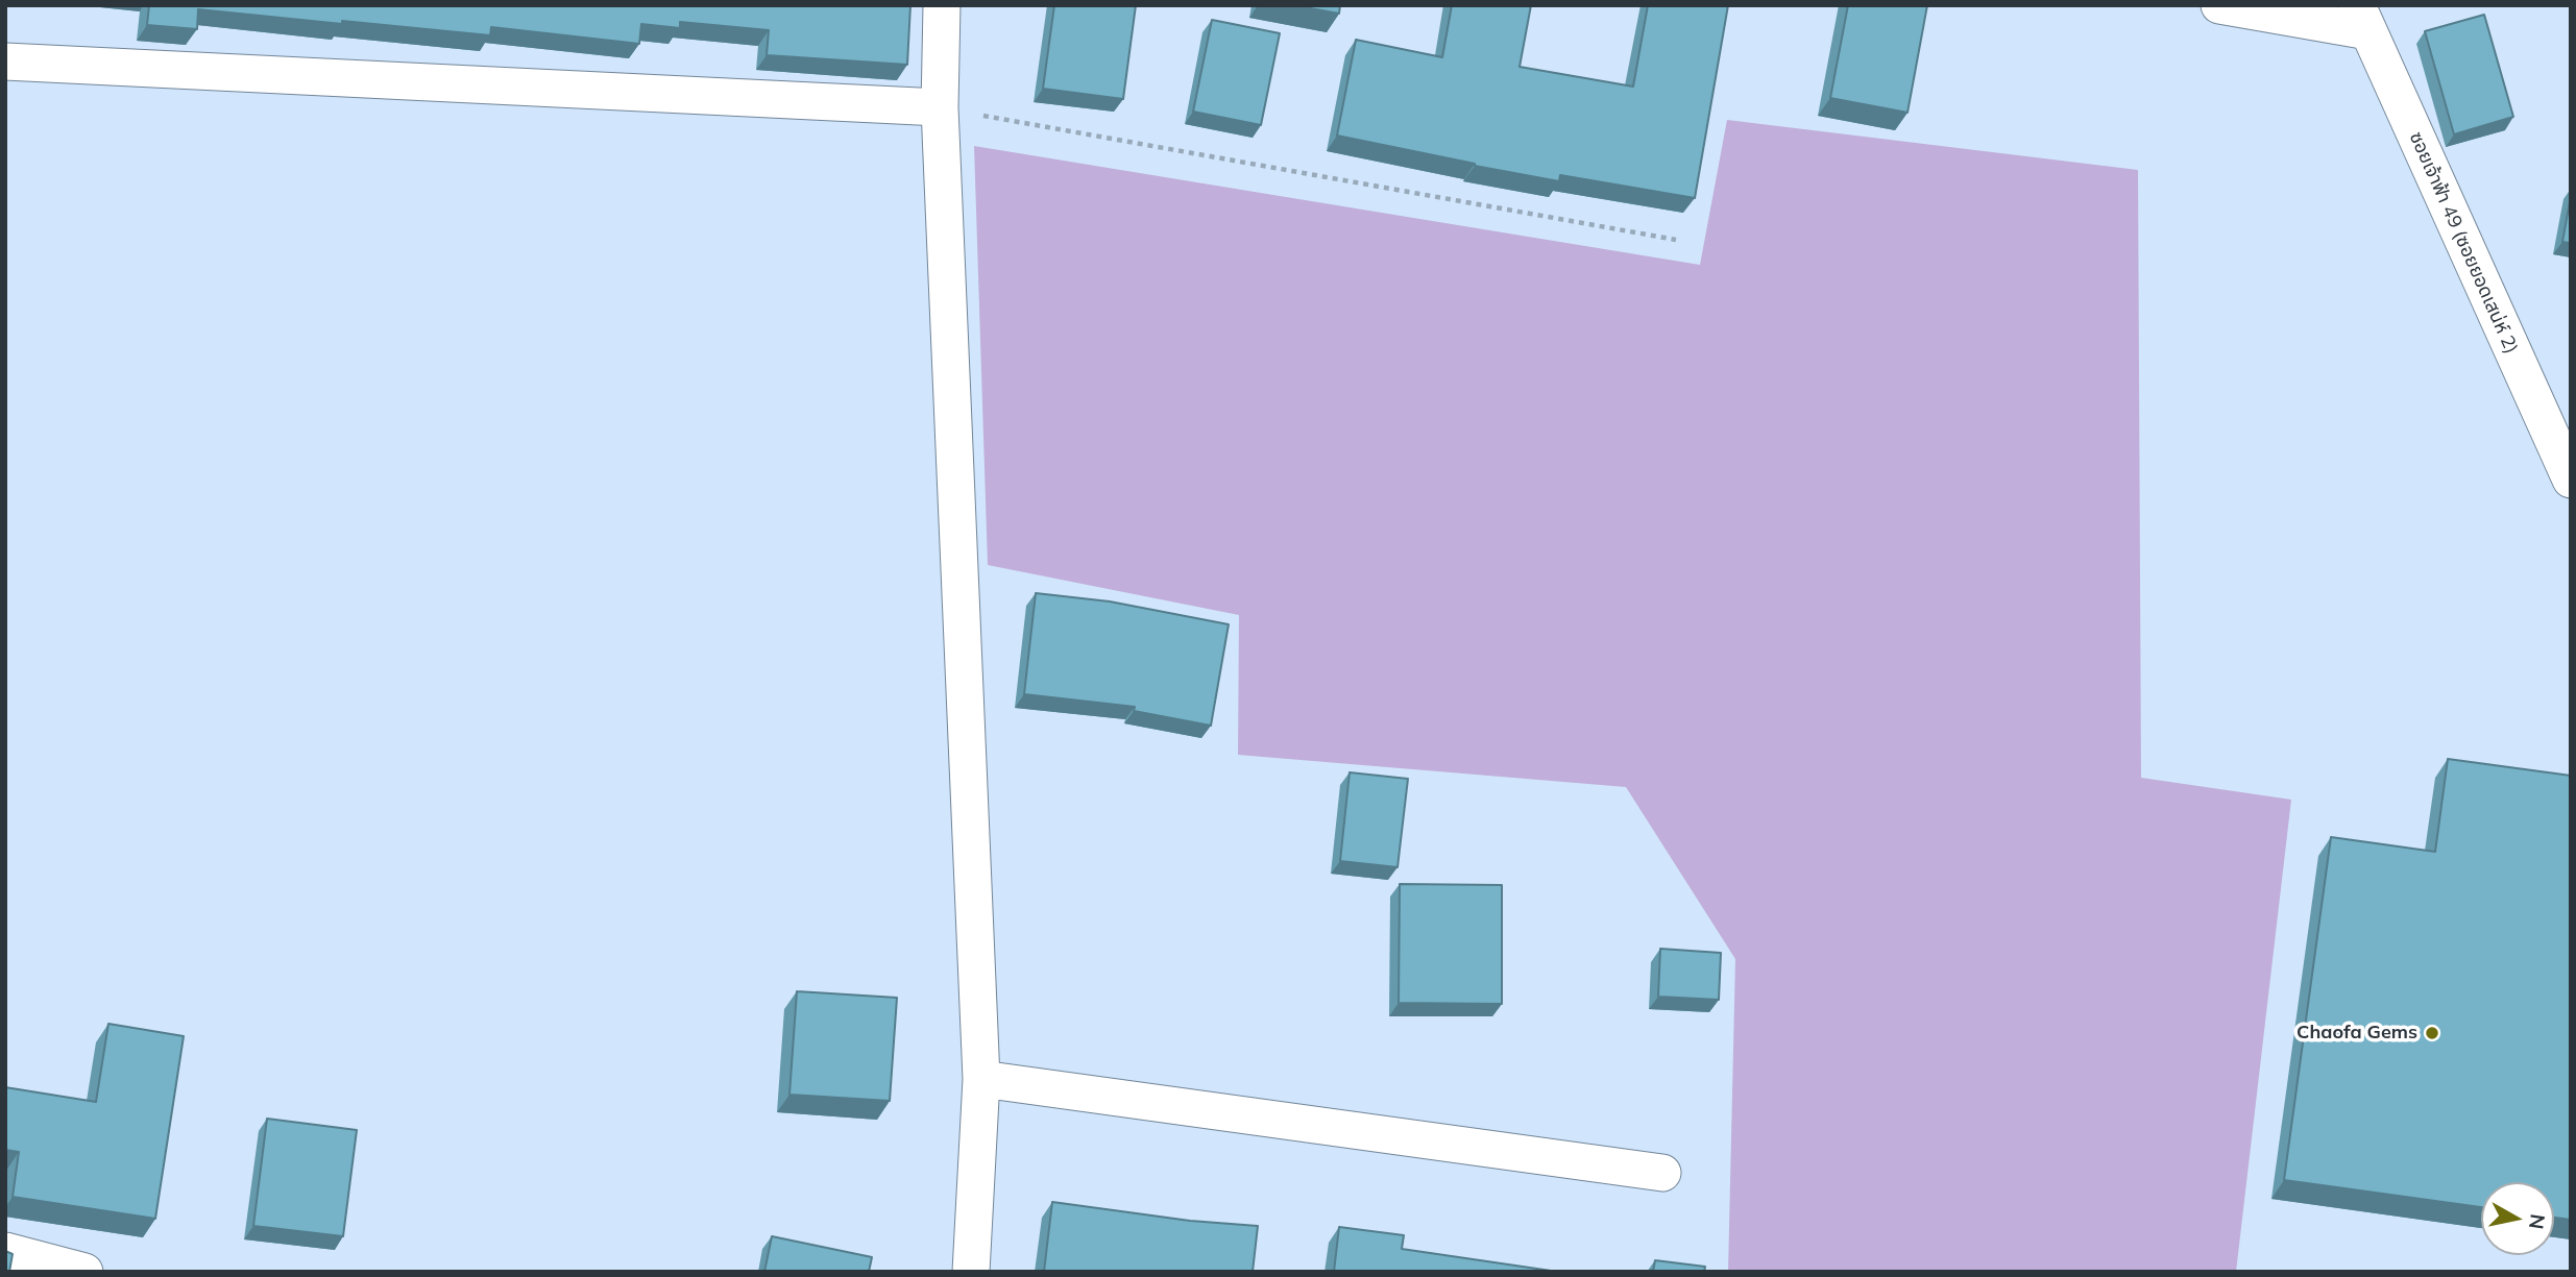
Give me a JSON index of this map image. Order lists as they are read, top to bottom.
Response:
{
  "streets": {
    "street": ["ซอยเจ้าฟ้า 49 (ซอยยอดเสน่ห์ 2)"]
  },
  "places": ["Chaofa Gems"],
  "north": "right"
}
